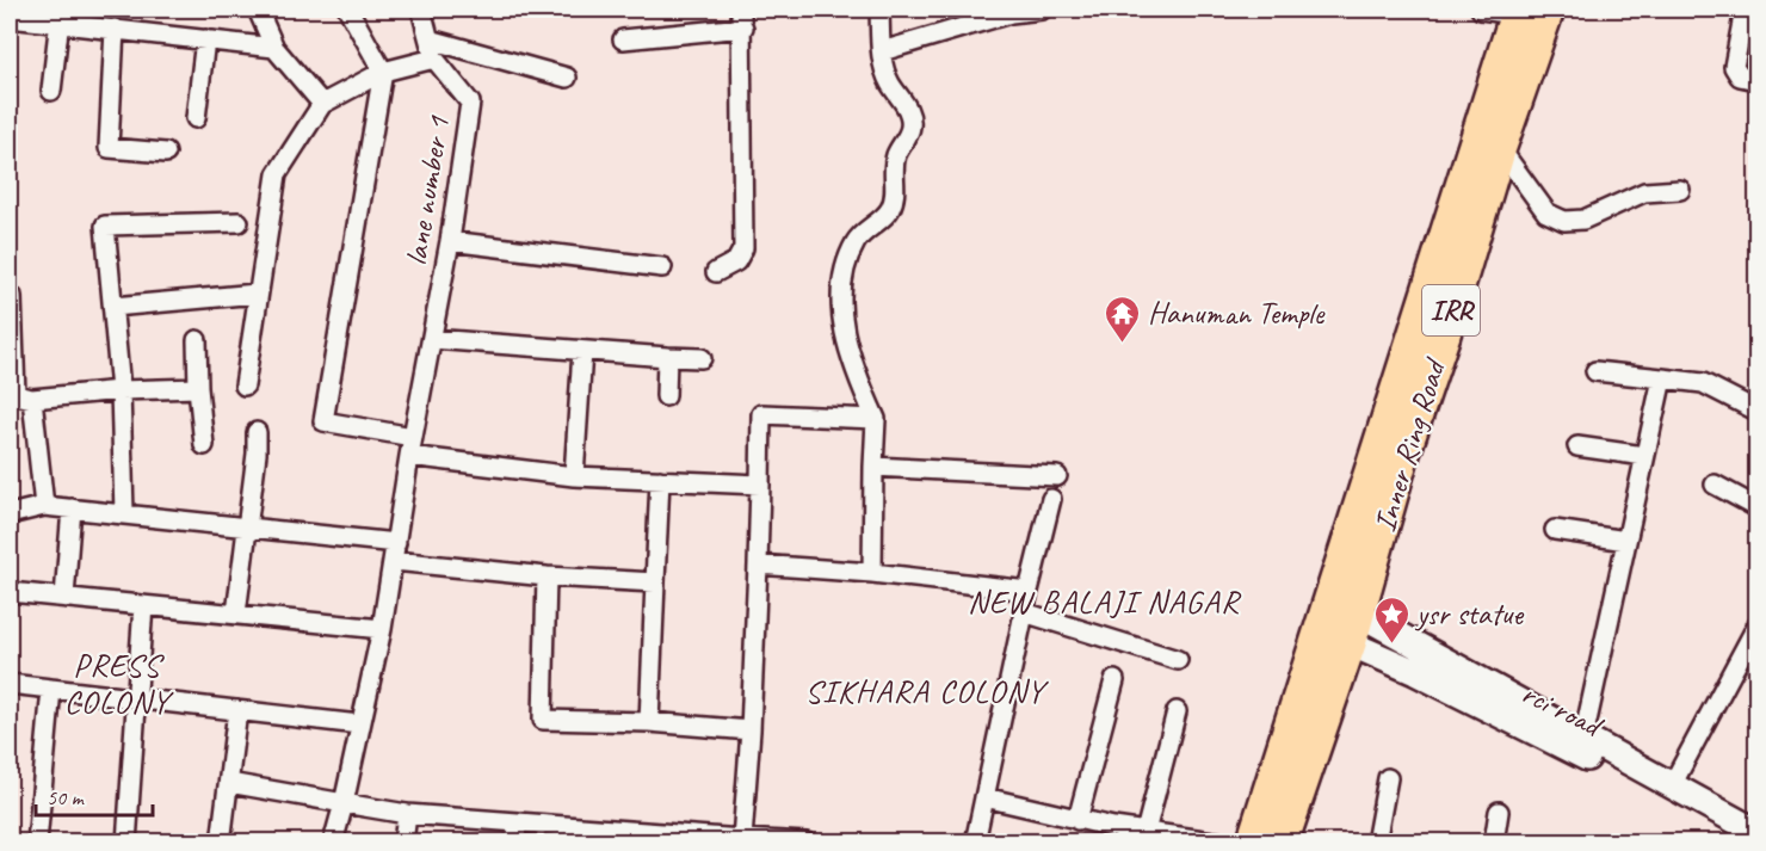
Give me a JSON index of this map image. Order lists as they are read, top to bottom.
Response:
{
  "streets": {
    "highway": ["IRR", "Inner Ring Road"],
    "main road": ["rci road"],
    "street": ["lane number 1"]
  },
  "crossings": [
    ["Inner Ring Road", "rci road"]
  ],
  "districts": ["NEW BALAJI NAGAR", "PRESS COLONY", "SIKHARA COLONY"],
  "places": {
    "temple": ["Hanuman Temple"],
    "place": ["ysr statue"]
  },
  "scale_bar": "50 m"
}
